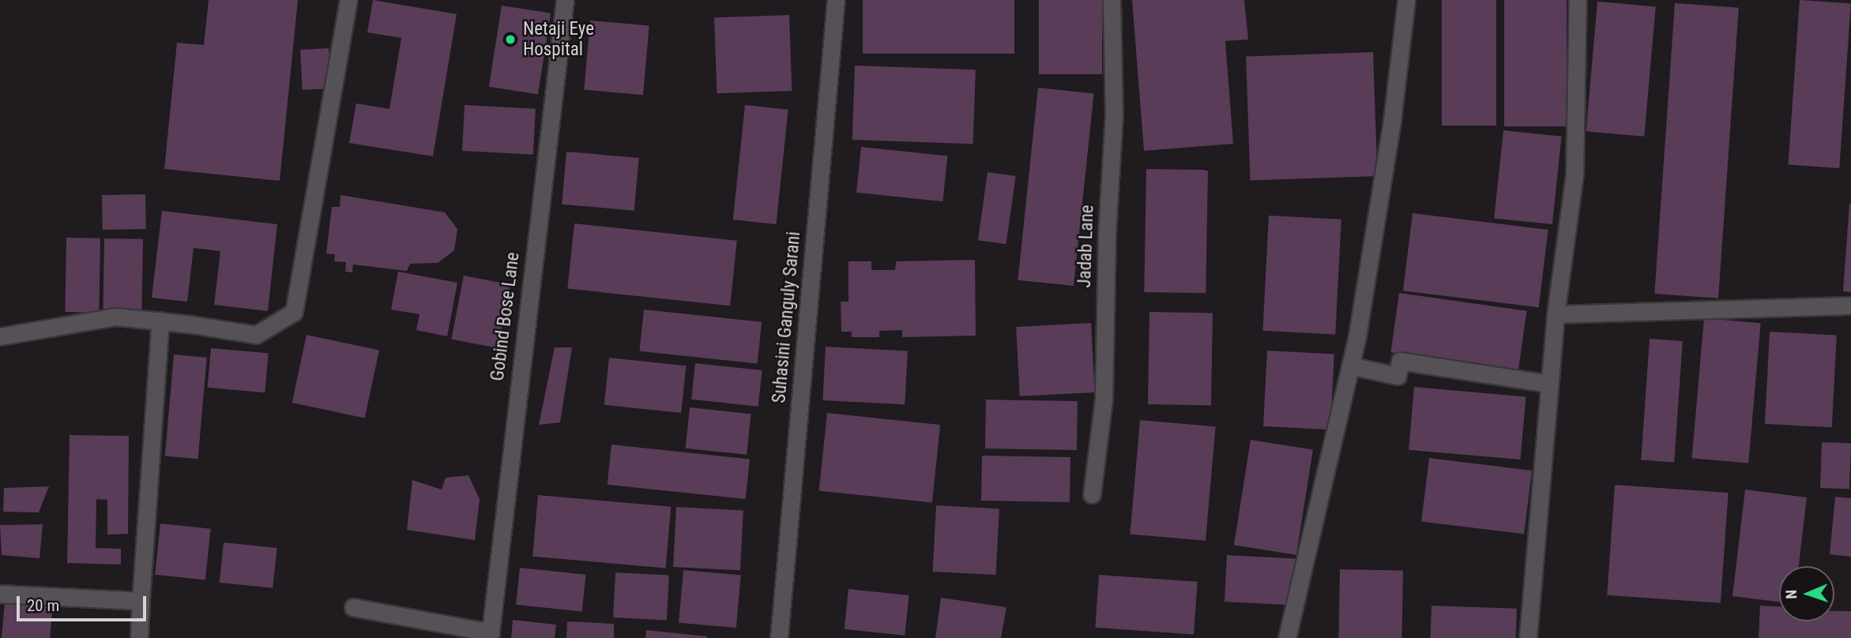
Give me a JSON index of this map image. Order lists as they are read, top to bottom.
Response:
{
  "streets": {
    "street": ["Jadab Lane", "Gobind Bose Lane", "Suhasini Ganguly Sarani"]
  },
  "places": ["Netaji Eye Hospital"],
  "scale_bar": "20 m",
  "north": "left"
}
